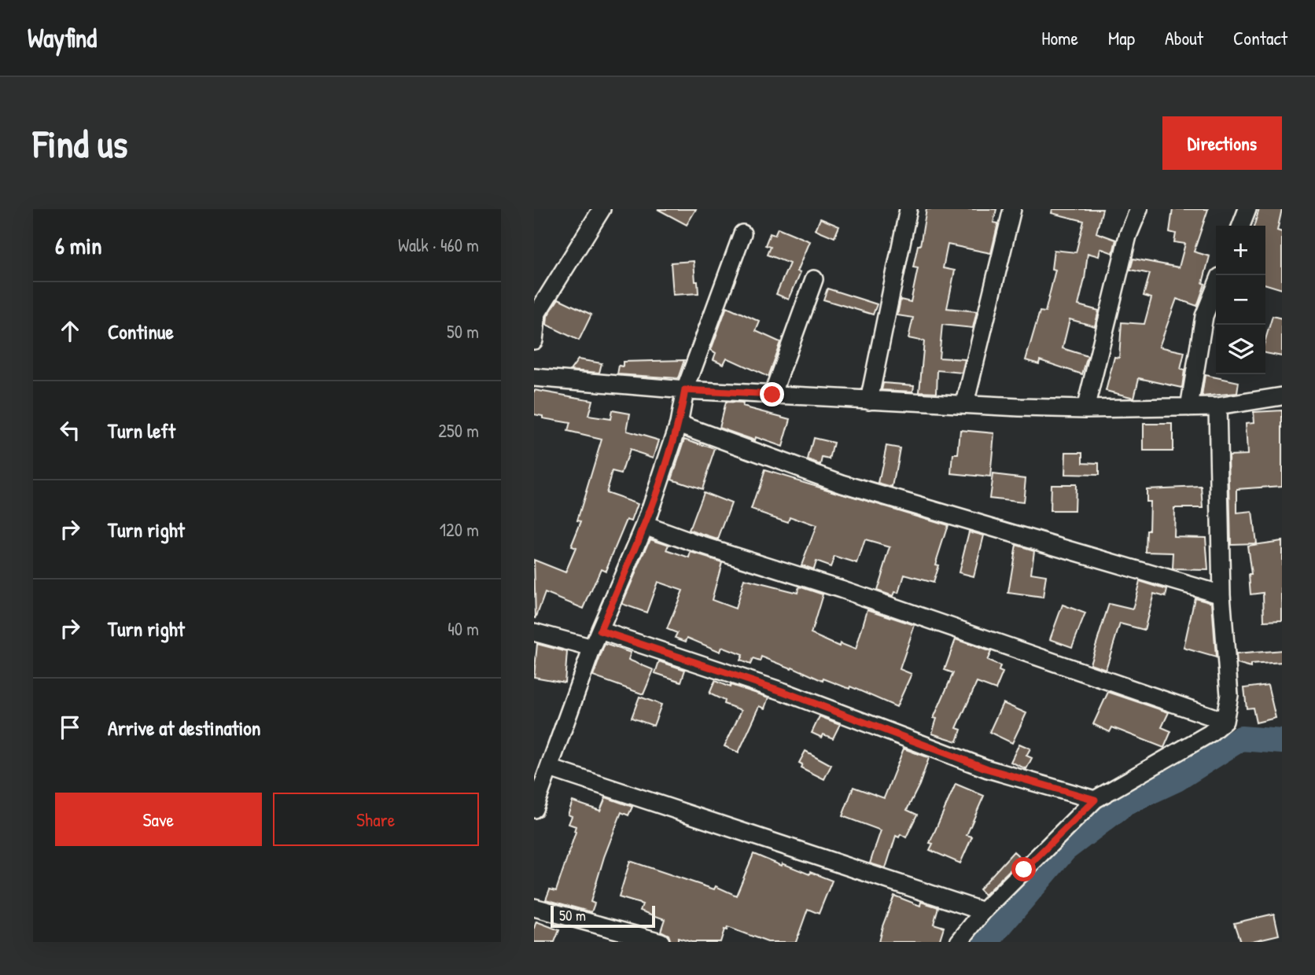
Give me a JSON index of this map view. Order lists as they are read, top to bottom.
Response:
{
  "scale_bar": "50 m",
  "page": {
    "header": "Wayfind",
    "nav": [
      "Home",
      "Map",
      "About",
      "Contact"
    ],
    "buttons": [
      "Directions",
      ["Save", "Share"]
    ],
    "title": "Find us",
    "heading": ["6 min", "Walk · 460 m"],
    "map_buttons": ["+", "−"],
    "list": [
      ["Continue", "50 m"],
      ["Turn left", "250 m"],
      ["Turn right", "120 m"],
      ["Turn right", "40 m"],
      "Arrive at destination"
    ],
    "scale": "50 m"
  }
}
